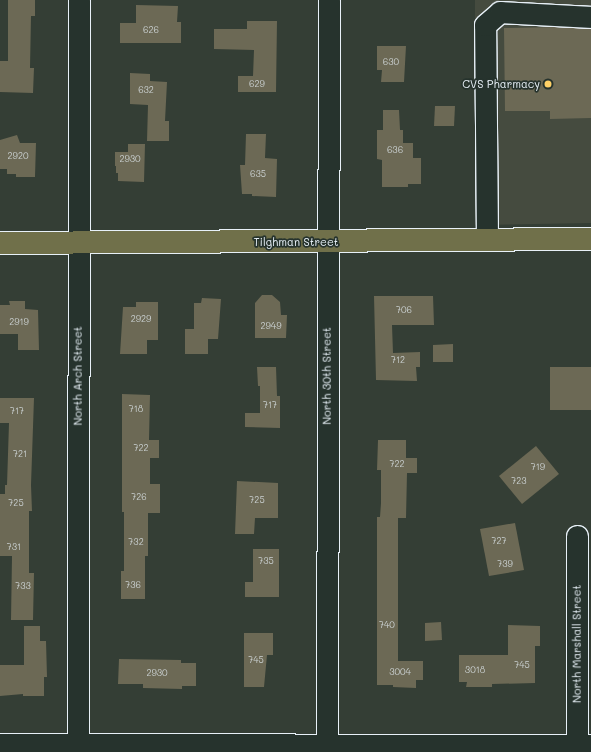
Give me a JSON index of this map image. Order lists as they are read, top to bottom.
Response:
{
  "streets": {
    "main road": ["Tilghman Street"],
    "street": ["North Arch Street", "North 30th Street", "North Marshall Street"]
  },
  "crossings": [
    ["Tilghman Street", "North Arch Street"],
    ["Tilghman Street", "North 30th Street"]
  ],
  "places": ["CVS Pharmacy"],
  "house_numbers": [
    "626",
    "630",
    "629",
    "632",
    "636",
    "2920",
    "2930",
    "635",
    "706",
    "2929",
    "2919",
    "2949",
    "712",
    "717",
    "718",
    "717",
    "722",
    "721",
    "722",
    "719",
    "723",
    "726",
    "725",
    "725",
    "727",
    "732",
    "731",
    "735",
    "739",
    "736",
    "733",
    "740",
    "745",
    "745",
    "3018",
    "3004",
    "2930"
  ]
}
